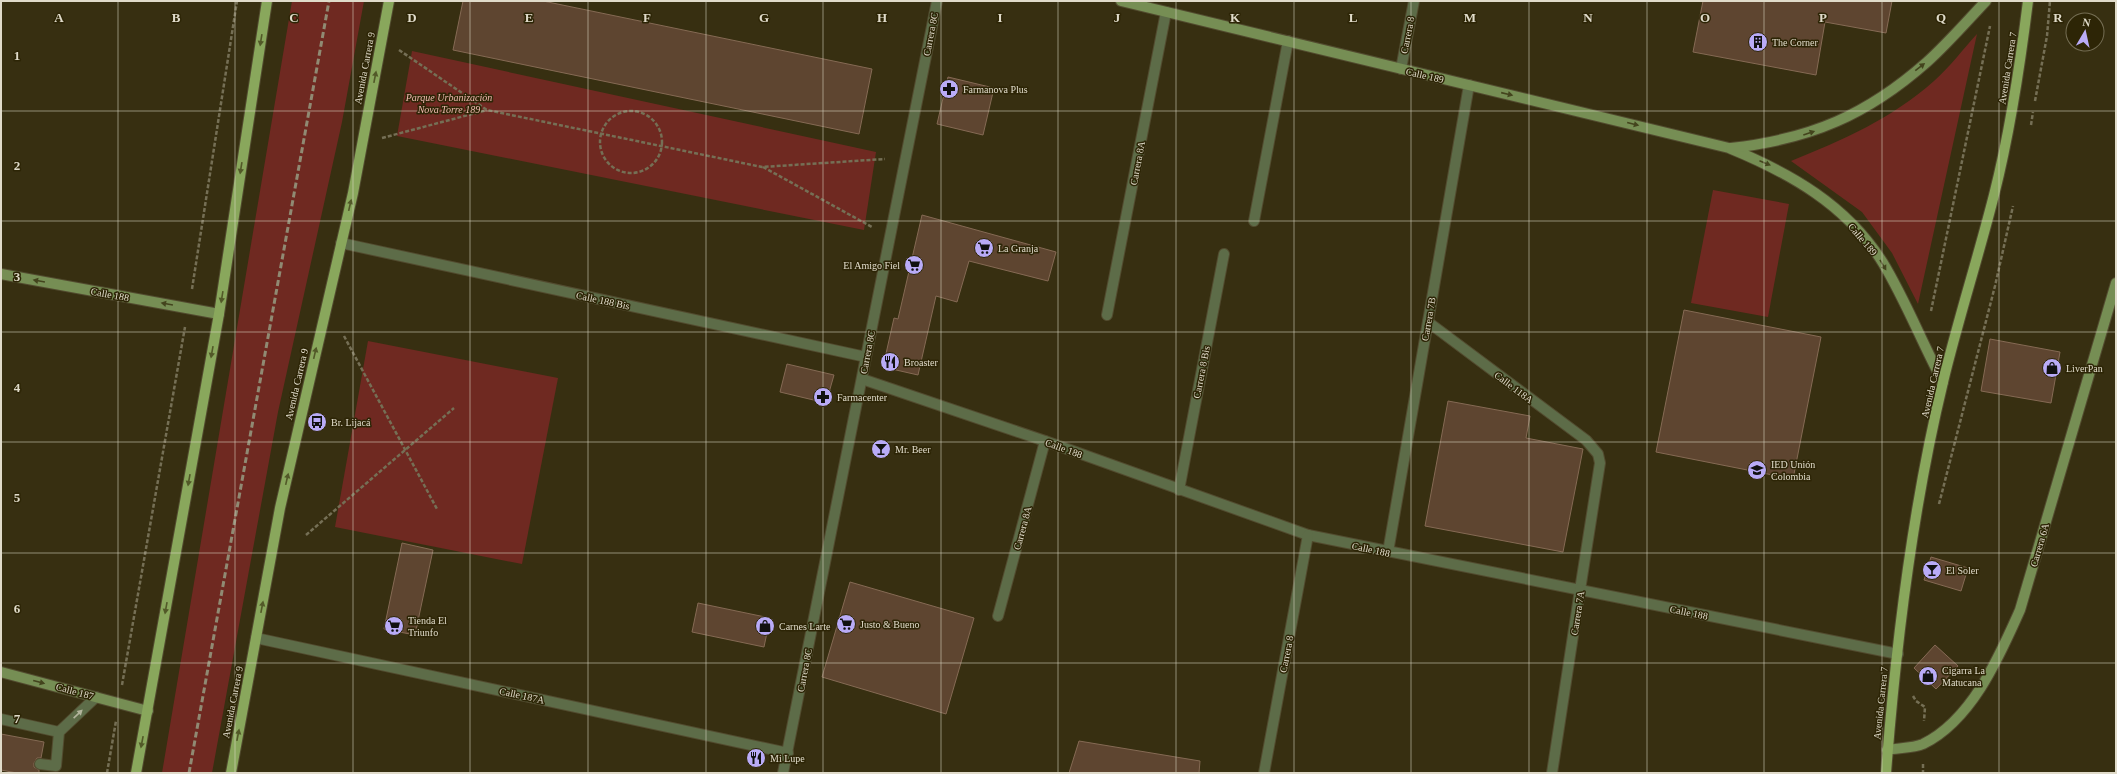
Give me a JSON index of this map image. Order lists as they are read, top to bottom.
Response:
{
  "streets": {
    "main road": ["Avenida Carrera 9", "Avenida Carrera 7"],
    "street": [
      "Carrera 8C",
      "Carrera 8",
      "Calle 189",
      "Carrera 8A",
      "Calle 188",
      "Calle 188 Bis",
      "Carrera 7B",
      "Carrera 8 Bis",
      "Calle 118A",
      "Carrera 6A",
      "Carrera 7A",
      "Calle 187",
      "Calle 187A"
    ]
  },
  "crossings": [
    ["Carrera 8C", "Calle 188"],
    ["Carrera 8C", "Calle 188 Bis"],
    ["Carrera 8C", "Calle 187A"],
    ["Carrera 8", "Calle 189"],
    ["Carrera 8", "Calle 188"],
    ["Avenida Carrera 9", "Calle 188 Bis"],
    ["Avenida Carrera 9", "Calle 187A"],
    ["Avenida Carrera 7", "Calle 189"],
    ["Avenida Carrera 7", "Calle 188"],
    ["Avenida Carrera 7", "Carrera 6A"],
    ["Calle 189", "Carrera 8A"],
    ["Calle 189", "Carrera 7B"],
    ["Carrera 8A", "Calle 188"],
    ["Calle 188", "Carrera 7B"],
    ["Calle 188", "Carrera 8 Bis"],
    ["Calle 188", "Carrera 7A"],
    ["Carrera 7B", "Calle 118A"],
    ["Calle 118A", "Carrera 7A"]
  ],
  "one_way": ["Avenida Carrera 9", "Calle 189"],
  "parks": ["Parque Urbanización Nova Torre 189"],
  "places": {
    "building": ["The Corner"],
    "pharmacy": ["Farmanova Plus", "Farmacenter"],
    "supermarket": [
      "La Granja",
      "El Amigo Fiel",
      "Justo & Bueno",
      "Tienda El Triunfo"
    ],
    "restaurant": ["Broaster", "Mi Lupe"],
    "shop": ["LiverPan", "Carnes Larte", "Cigarra La Matucana"],
    "bus stop": ["Br. Lijacá"],
    "bar": ["Mr. Beer", "El Soler"],
    "school or university": ["IED Unión Colombia"]
  },
  "north": "top",
  "grid": {
    "columns": [
      "A",
      "B",
      "C",
      "D",
      "E",
      "F",
      "G",
      "H",
      "I",
      "J",
      "K",
      "L",
      "M",
      "N",
      "O",
      "P",
      "Q",
      "R"
    ],
    "rows": [
      "1",
      "2",
      "3",
      "4",
      "5",
      "6",
      "7"
    ]
  }
}
